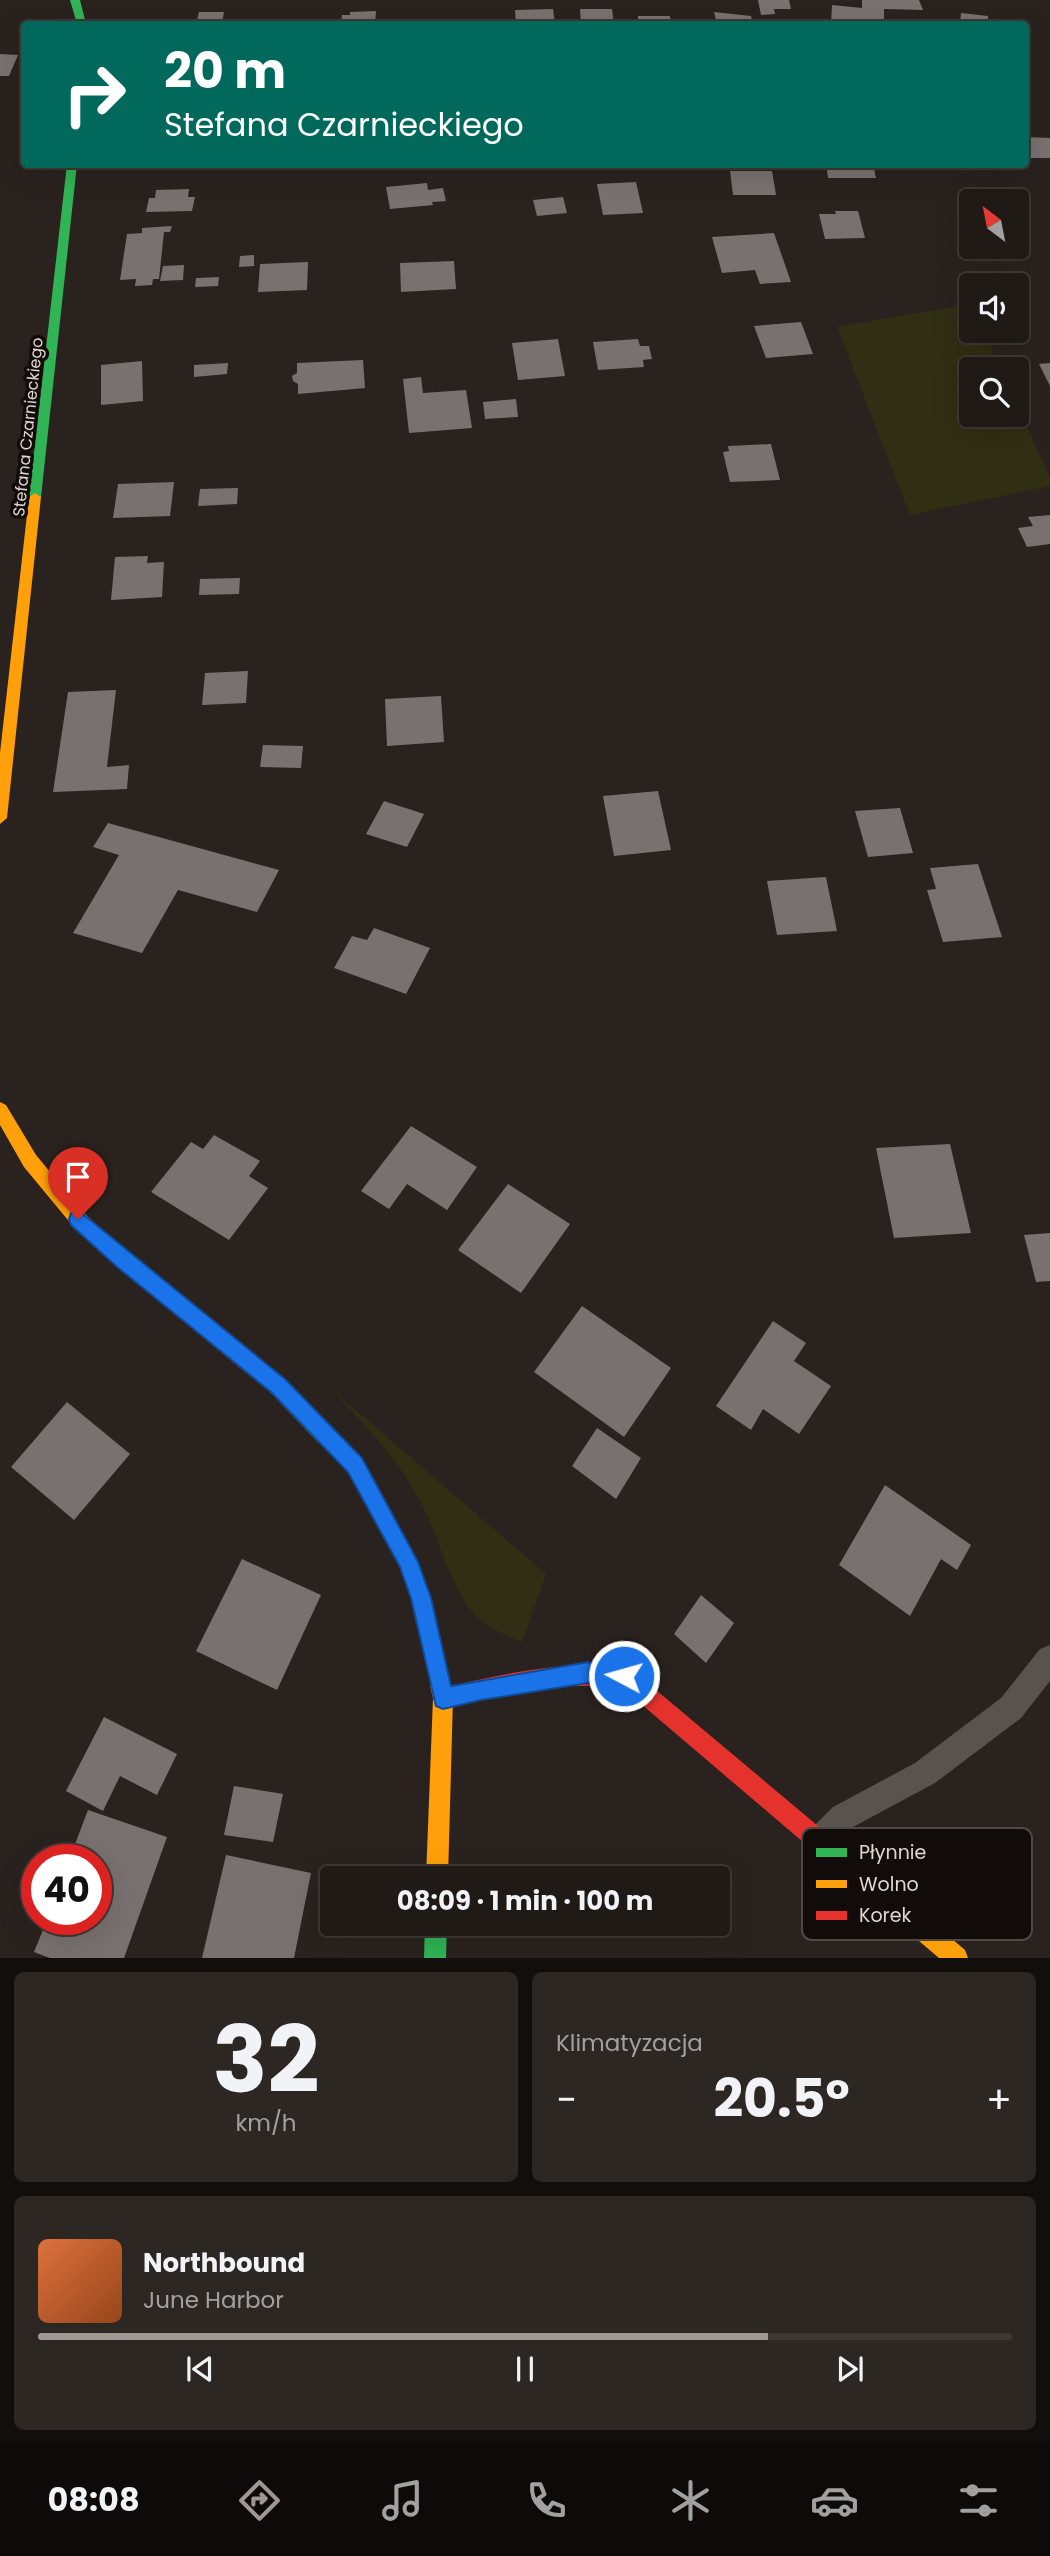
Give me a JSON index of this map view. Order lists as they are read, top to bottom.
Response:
{
  "streets": {
    "street": ["Stefana Czarnieckiego"]
  },
  "legend": ["Płynnie", "Wolno", "Korek"],
  "north": "top left",
  "page": {
    "turn": ["20 m", "Stefana Czarnieckiego"],
    "limit": "40",
    "trip": "08:09 · 1 min · 100 m",
    "tile": [
      ["32", "km/h"],
      "Klimatyzacja"
    ],
    "heat": ["−", "20.5°", "+"],
    "song": ["Northbound", "June Harbor"],
    "tabs": "08:08"
  }
}
